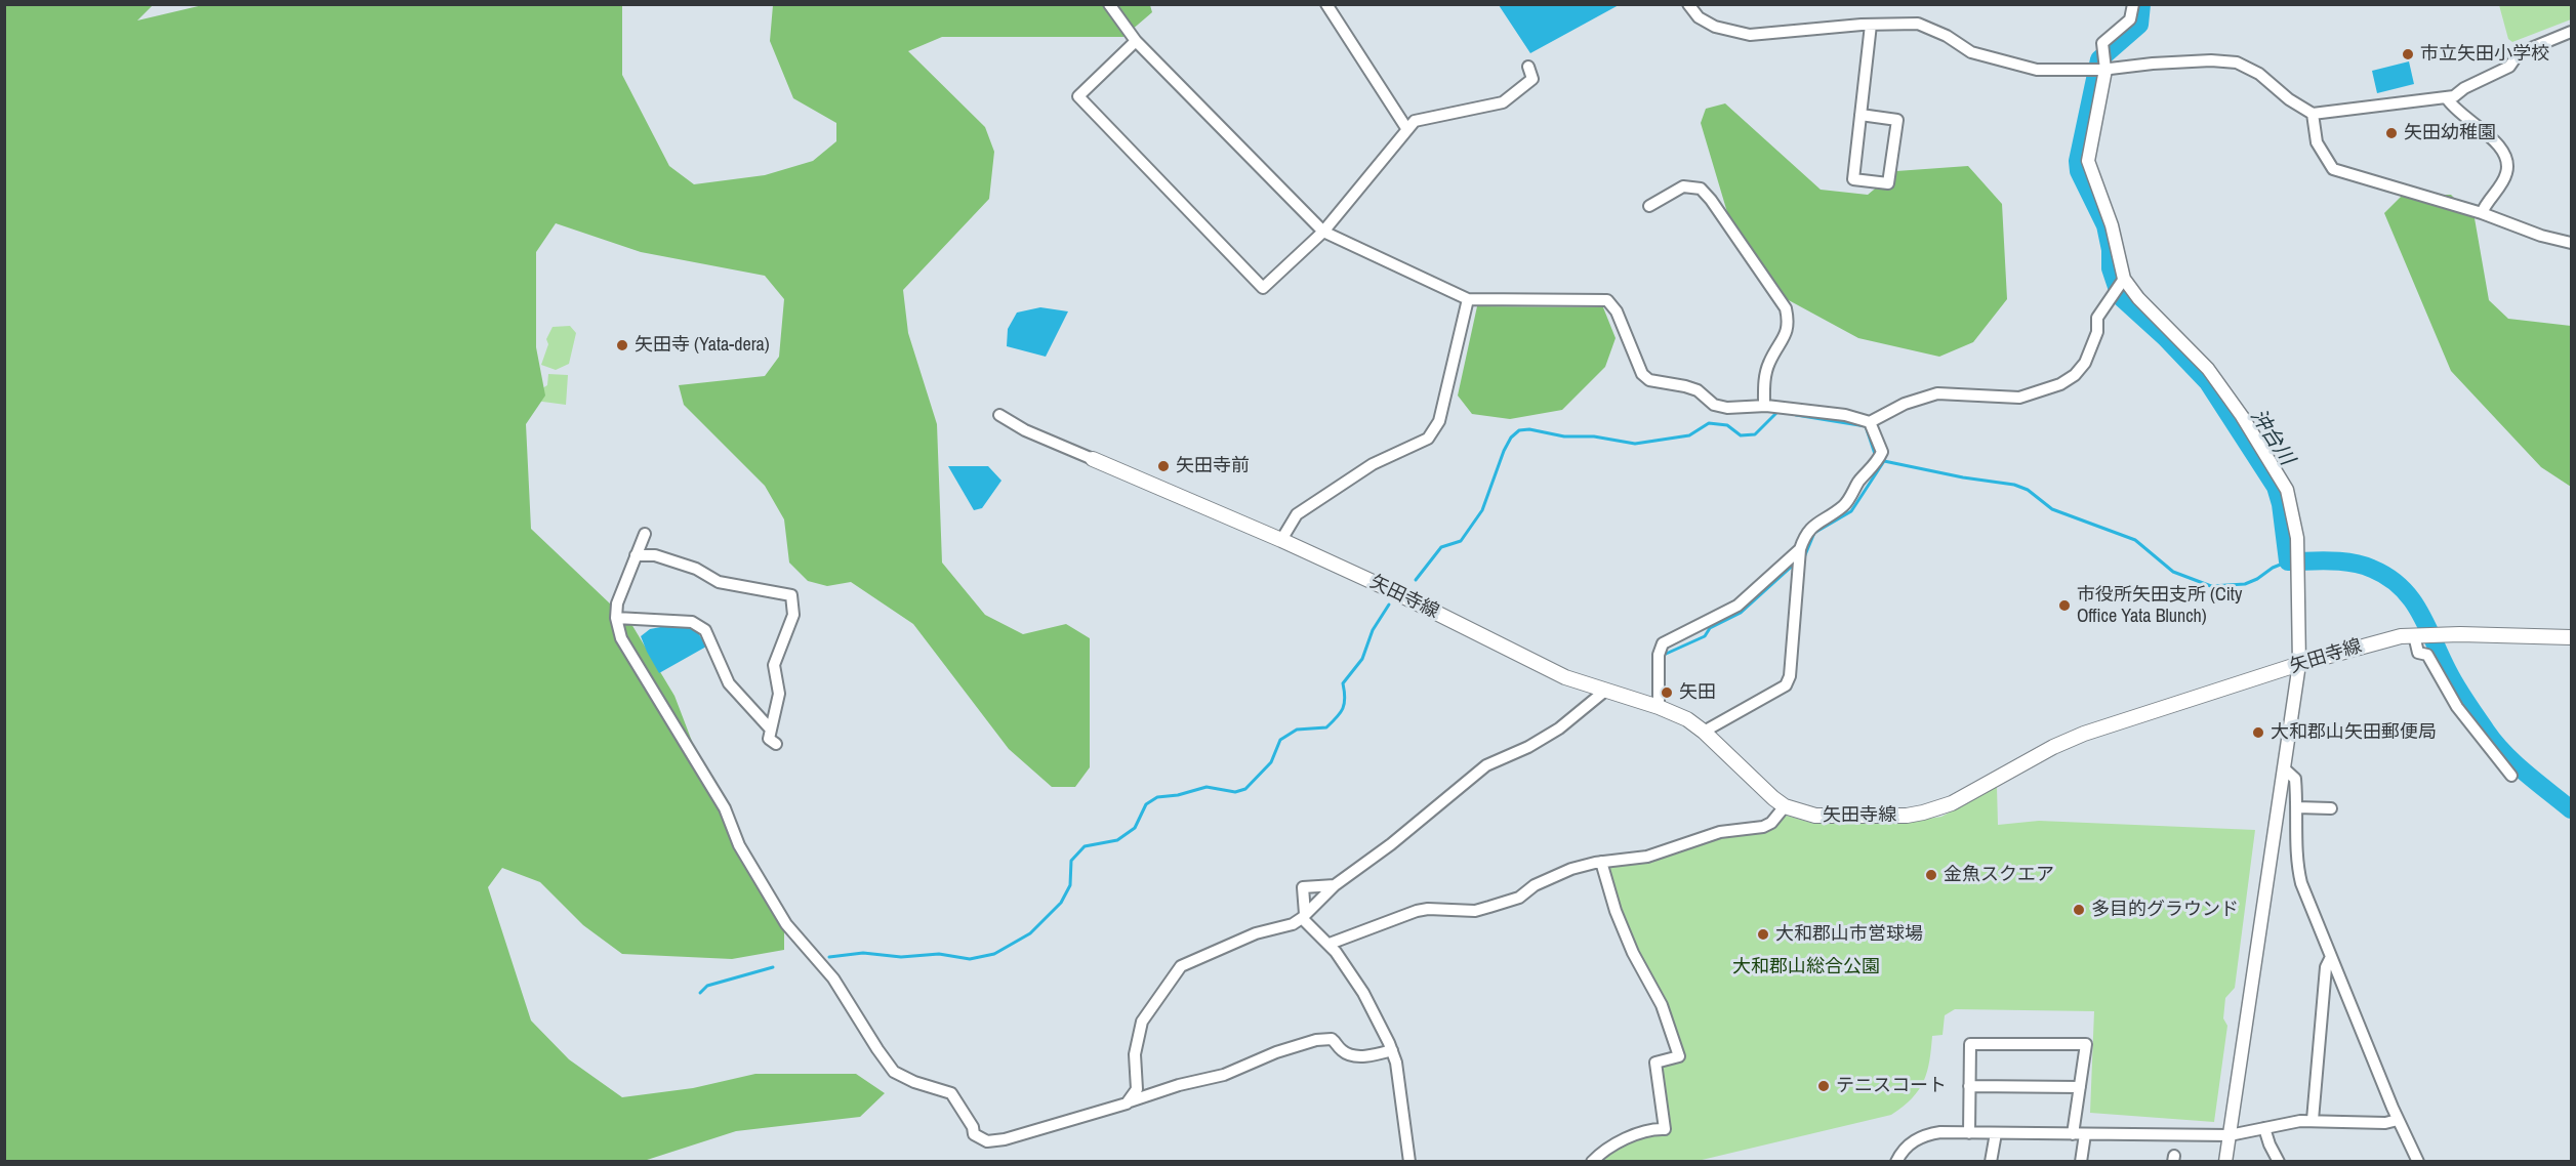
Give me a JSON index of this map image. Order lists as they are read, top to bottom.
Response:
{
  "streets": {
    "main road": ["矢田寺線"]
  },
  "water": ["沖台川"],
  "parks": ["大和郡山総合公園"],
  "places": [
    "市立矢田小学校",
    "矢田幼稚園",
    "矢田寺 (Yata-dera)",
    "矢田寺前",
    "市役所矢田支所 (City Office Yata Blunch)",
    "矢田",
    "大和郡山矢田郵便局",
    "金魚スクエア",
    "多目的グラウンド",
    "大和郡山市営球場",
    "テニスコート"
  ]
}
